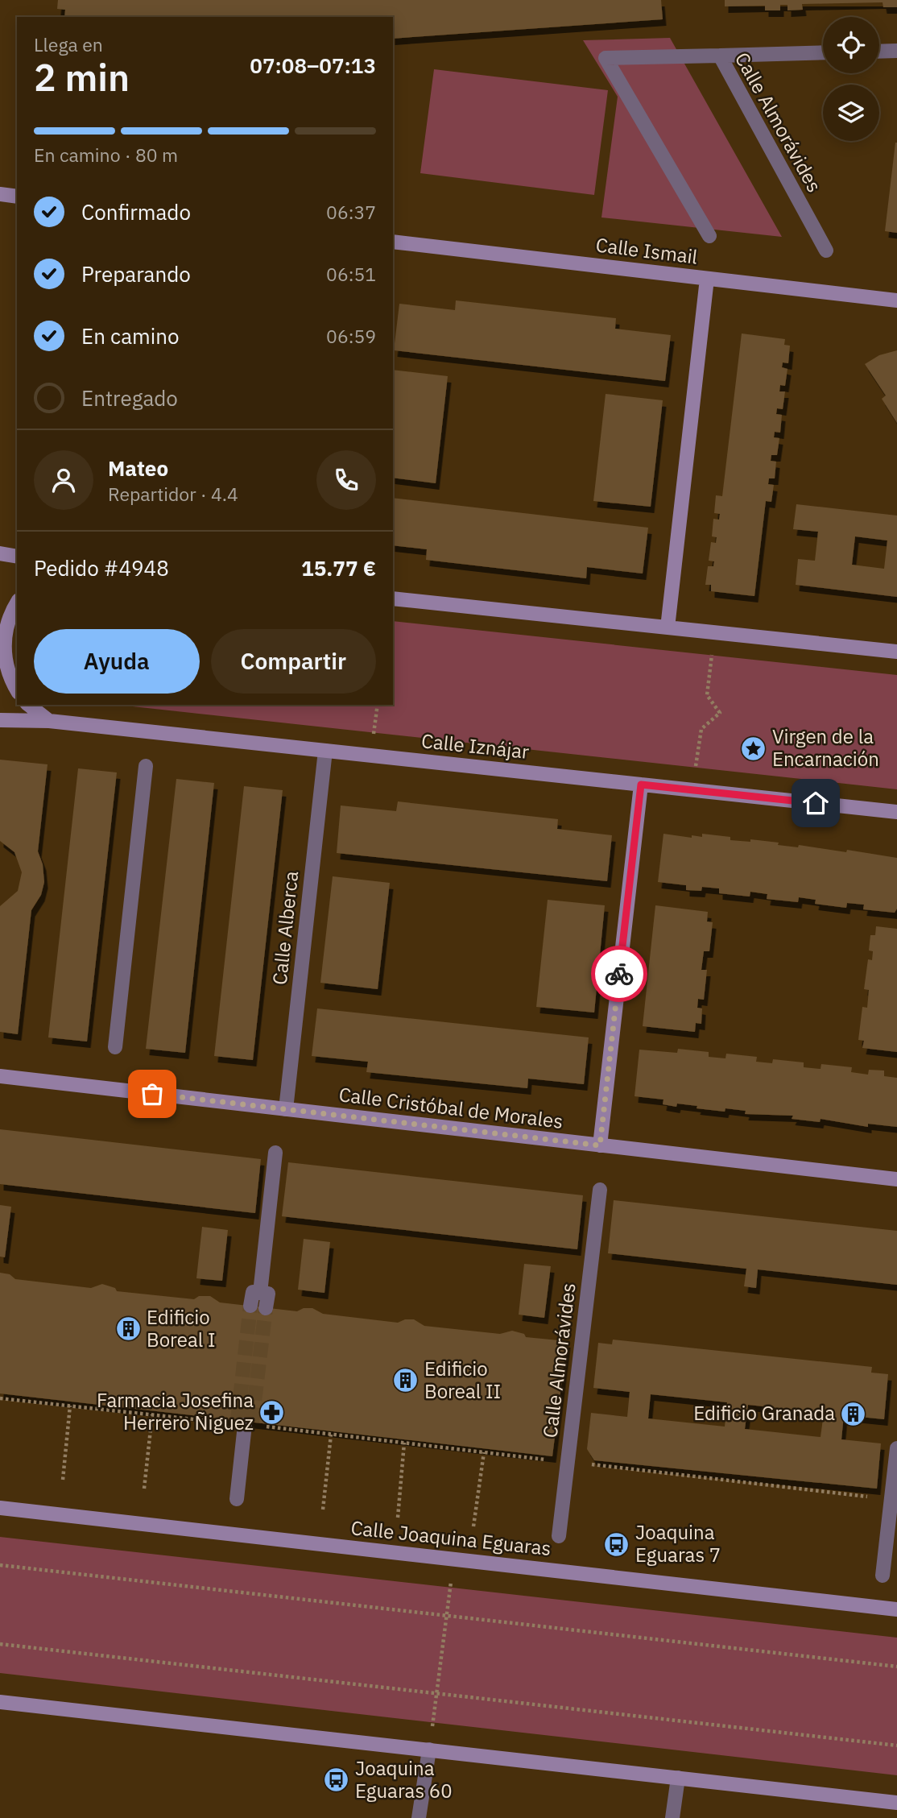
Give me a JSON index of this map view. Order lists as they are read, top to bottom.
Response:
{
  "streets": {
    "street": [
      "Calle Almorávides",
      "Calle Ismail",
      "Calle Iznájar",
      "Calle Alberca",
      "Calle Cristóbal de Morales",
      "Calle Joaquina Eguaras"
    ]
  },
  "crossings": [
    ["Calle Iznájar", "Calle Alberca"],
    ["Calle Alberca", "Calle Cristóbal de Morales"]
  ],
  "places": {
    "place": ["Virgen de la Encarnación"],
    "building": ["Edificio Boreal I", "Edificio Boreal II", "Edificio Granada"],
    "pharmacy": ["Farmacia Josefina Herrero Ñiguez"],
    "bus stop": ["Joaquina Eguaras 7", "Joaquina Eguaras 60"]
  },
  "page": {
    "heading": ["2 min", "Llega en", "07:08–07:13"],
    "panel": [
      "Mateo",
      "Repartidor · 4.4",
      "Pedido #4948",
      "15.77 €"
    ],
    "bar": "En camino · 80 m",
    "list": [
      ["Confirmado", "06:37"],
      ["Preparando", "06:51"],
      ["En camino", "06:59"],
      "Entregado"
    ],
    "buttons": ["Ayuda", "Compartir"]
  }
}
